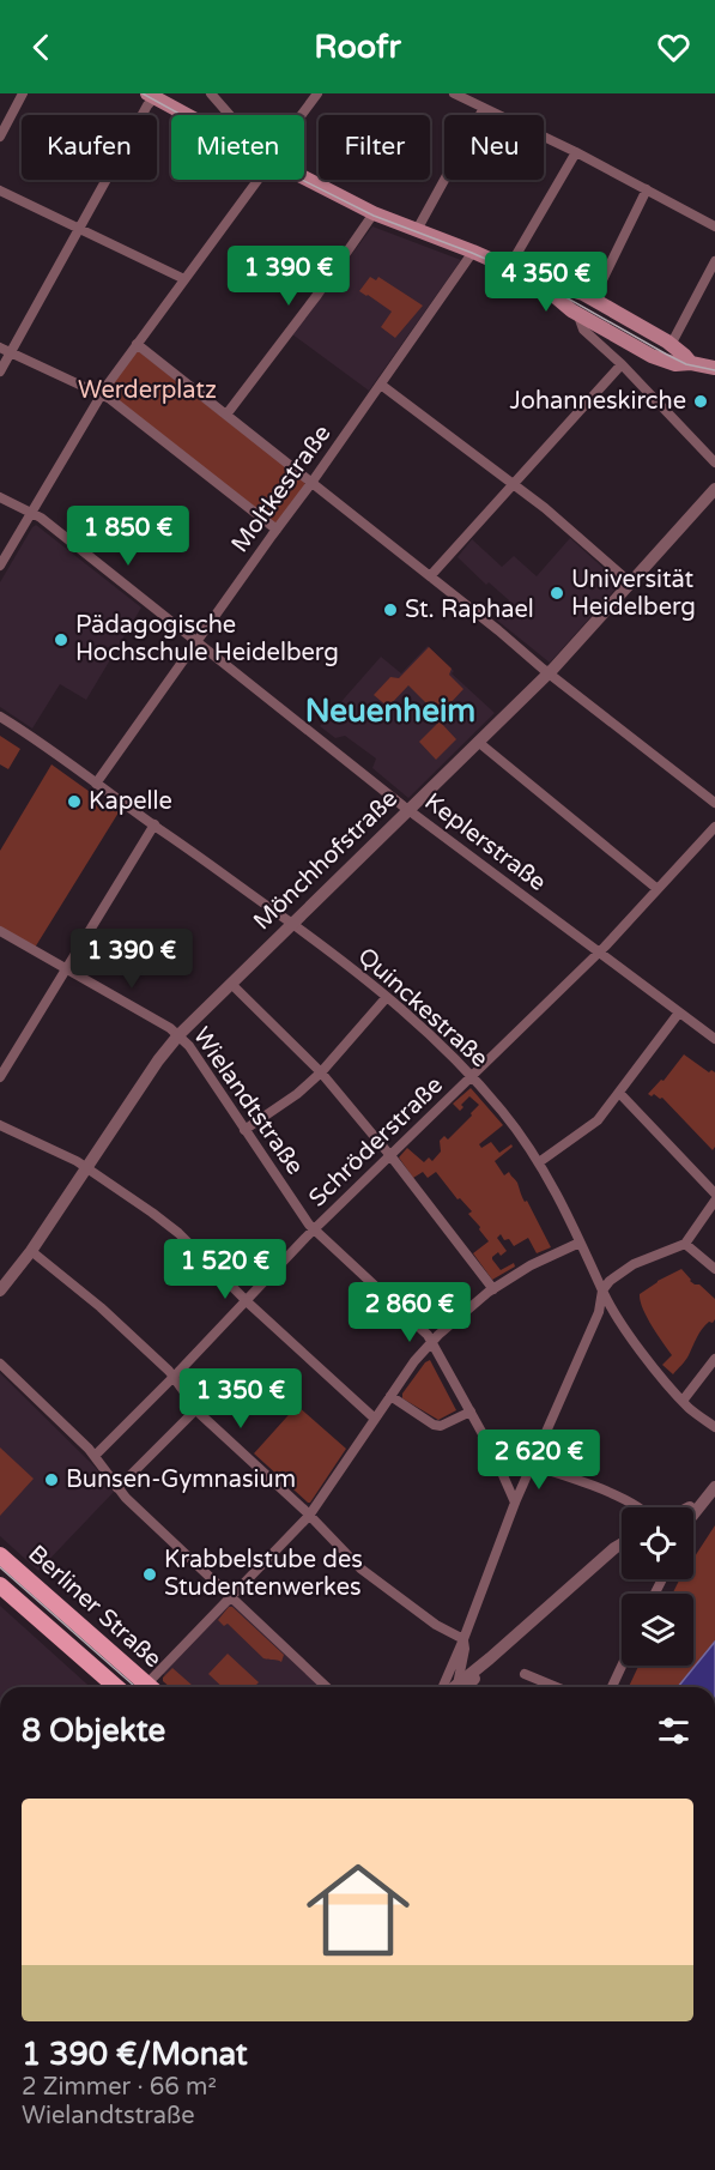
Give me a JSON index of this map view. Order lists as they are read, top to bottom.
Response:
{
  "streets": {
    "main road": ["Berliner Straße"],
    "street": [
      "Moltkestraße",
      "Keplerstraße",
      "Mönchhofstraße",
      "Quinckestraße",
      "Wielandtstraße",
      "Schröderstraße"
    ]
  },
  "crossings": [
    ["Moltkestraße", "Keplerstraße"],
    ["Moltkestraße", "Quinckestraße"],
    ["Keplerstraße", "Mönchhofstraße"],
    ["Keplerstraße", "Schröderstraße"],
    ["Mönchhofstraße", "Quinckestraße"],
    ["Mönchhofstraße", "Wielandtstraße"],
    ["Quinckestraße", "Schröderstraße"],
    ["Wielandtstraße", "Schröderstraße"]
  ],
  "districts": ["Neuenheim"],
  "parks": ["Werderplatz"],
  "places": [
    "Johanneskirche",
    "Universität Heidelberg",
    "St. Raphael",
    "Pädagogische Hochschule Heidelberg",
    "Kapelle",
    "Bunsen-Gymnasium",
    "Krabbelstube des Studentenwerkes"
  ],
  "page": {
    "header": "Roofr",
    "chip": [
      "Kaufen",
      "Mieten",
      "Filter",
      "Neu"
    ],
    "price": [
      "1 390 €",
      "4 350 €",
      "1 850 €",
      "1 390 €",
      "1 520 €",
      "2 860 €",
      "1 350 €",
      "2 620 €"
    ],
    "heading": "8 Objekte",
    "list": [
      {
        "name": "1 390 €/Monat",
        "note": "2 Zimmer · 66 m² · Wielandtstraße"
      }
    ]
  }
}
